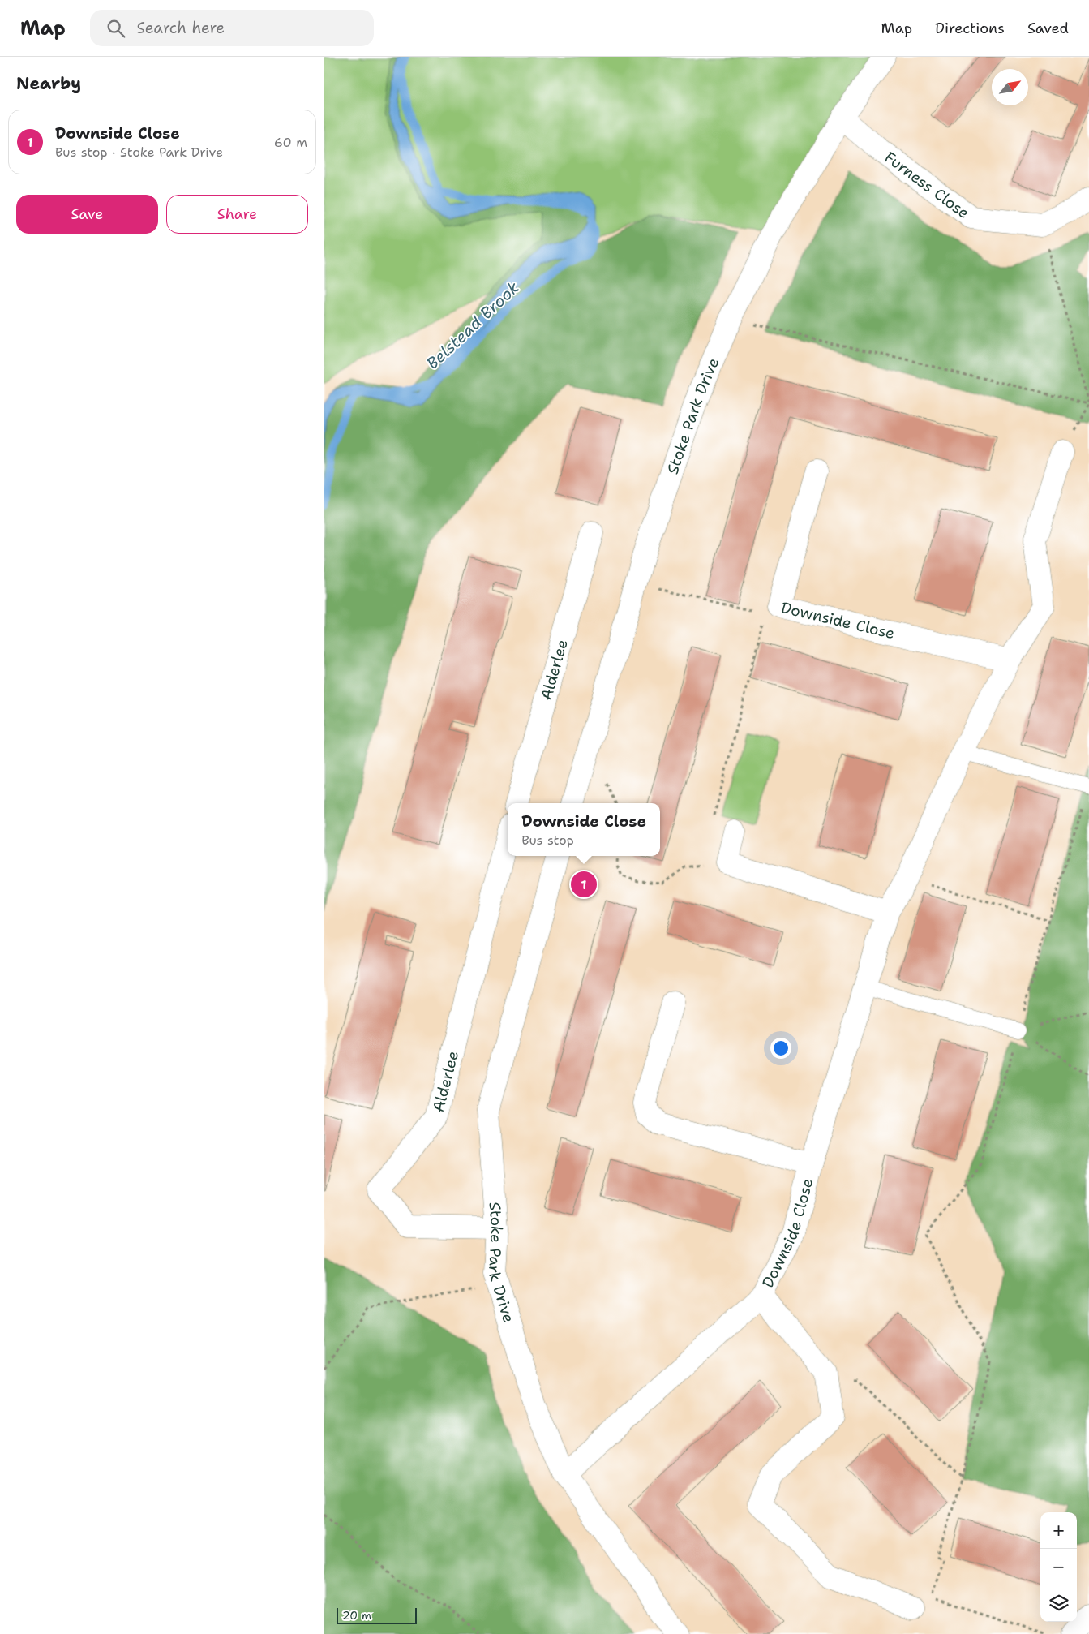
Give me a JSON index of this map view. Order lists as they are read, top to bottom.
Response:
{
  "streets": {
    "street": [
      "Furness Close",
      "Stoke Park Drive",
      "Downside Close",
      "Alderlee"
    ]
  },
  "crossings": [
    ["Furness Close", "Stoke Park Drive"],
    ["Stoke Park Drive", "Downside Close"],
    ["Stoke Park Drive", "Alderlee"]
  ],
  "water": ["Belstead Brook"],
  "scale_bar": "20 m",
  "north": "top right",
  "page": {
    "header": "Map",
    "search": "Search here",
    "nav": ["Map", "Directions", "Saved"],
    "heading": "Nearby",
    "list": [
      {
        "mark": "1",
        "name": "Downside Close",
        "note": "Bus stop · Stoke Park Drive",
        "value": "60 m"
      }
    ],
    "buttons": ["Save", "Share"],
    "popup": ["Downside Close", "Bus stop"],
    "pins": "1",
    "map_buttons": ["+", "−"],
    "scale": "20 m"
  }
}
